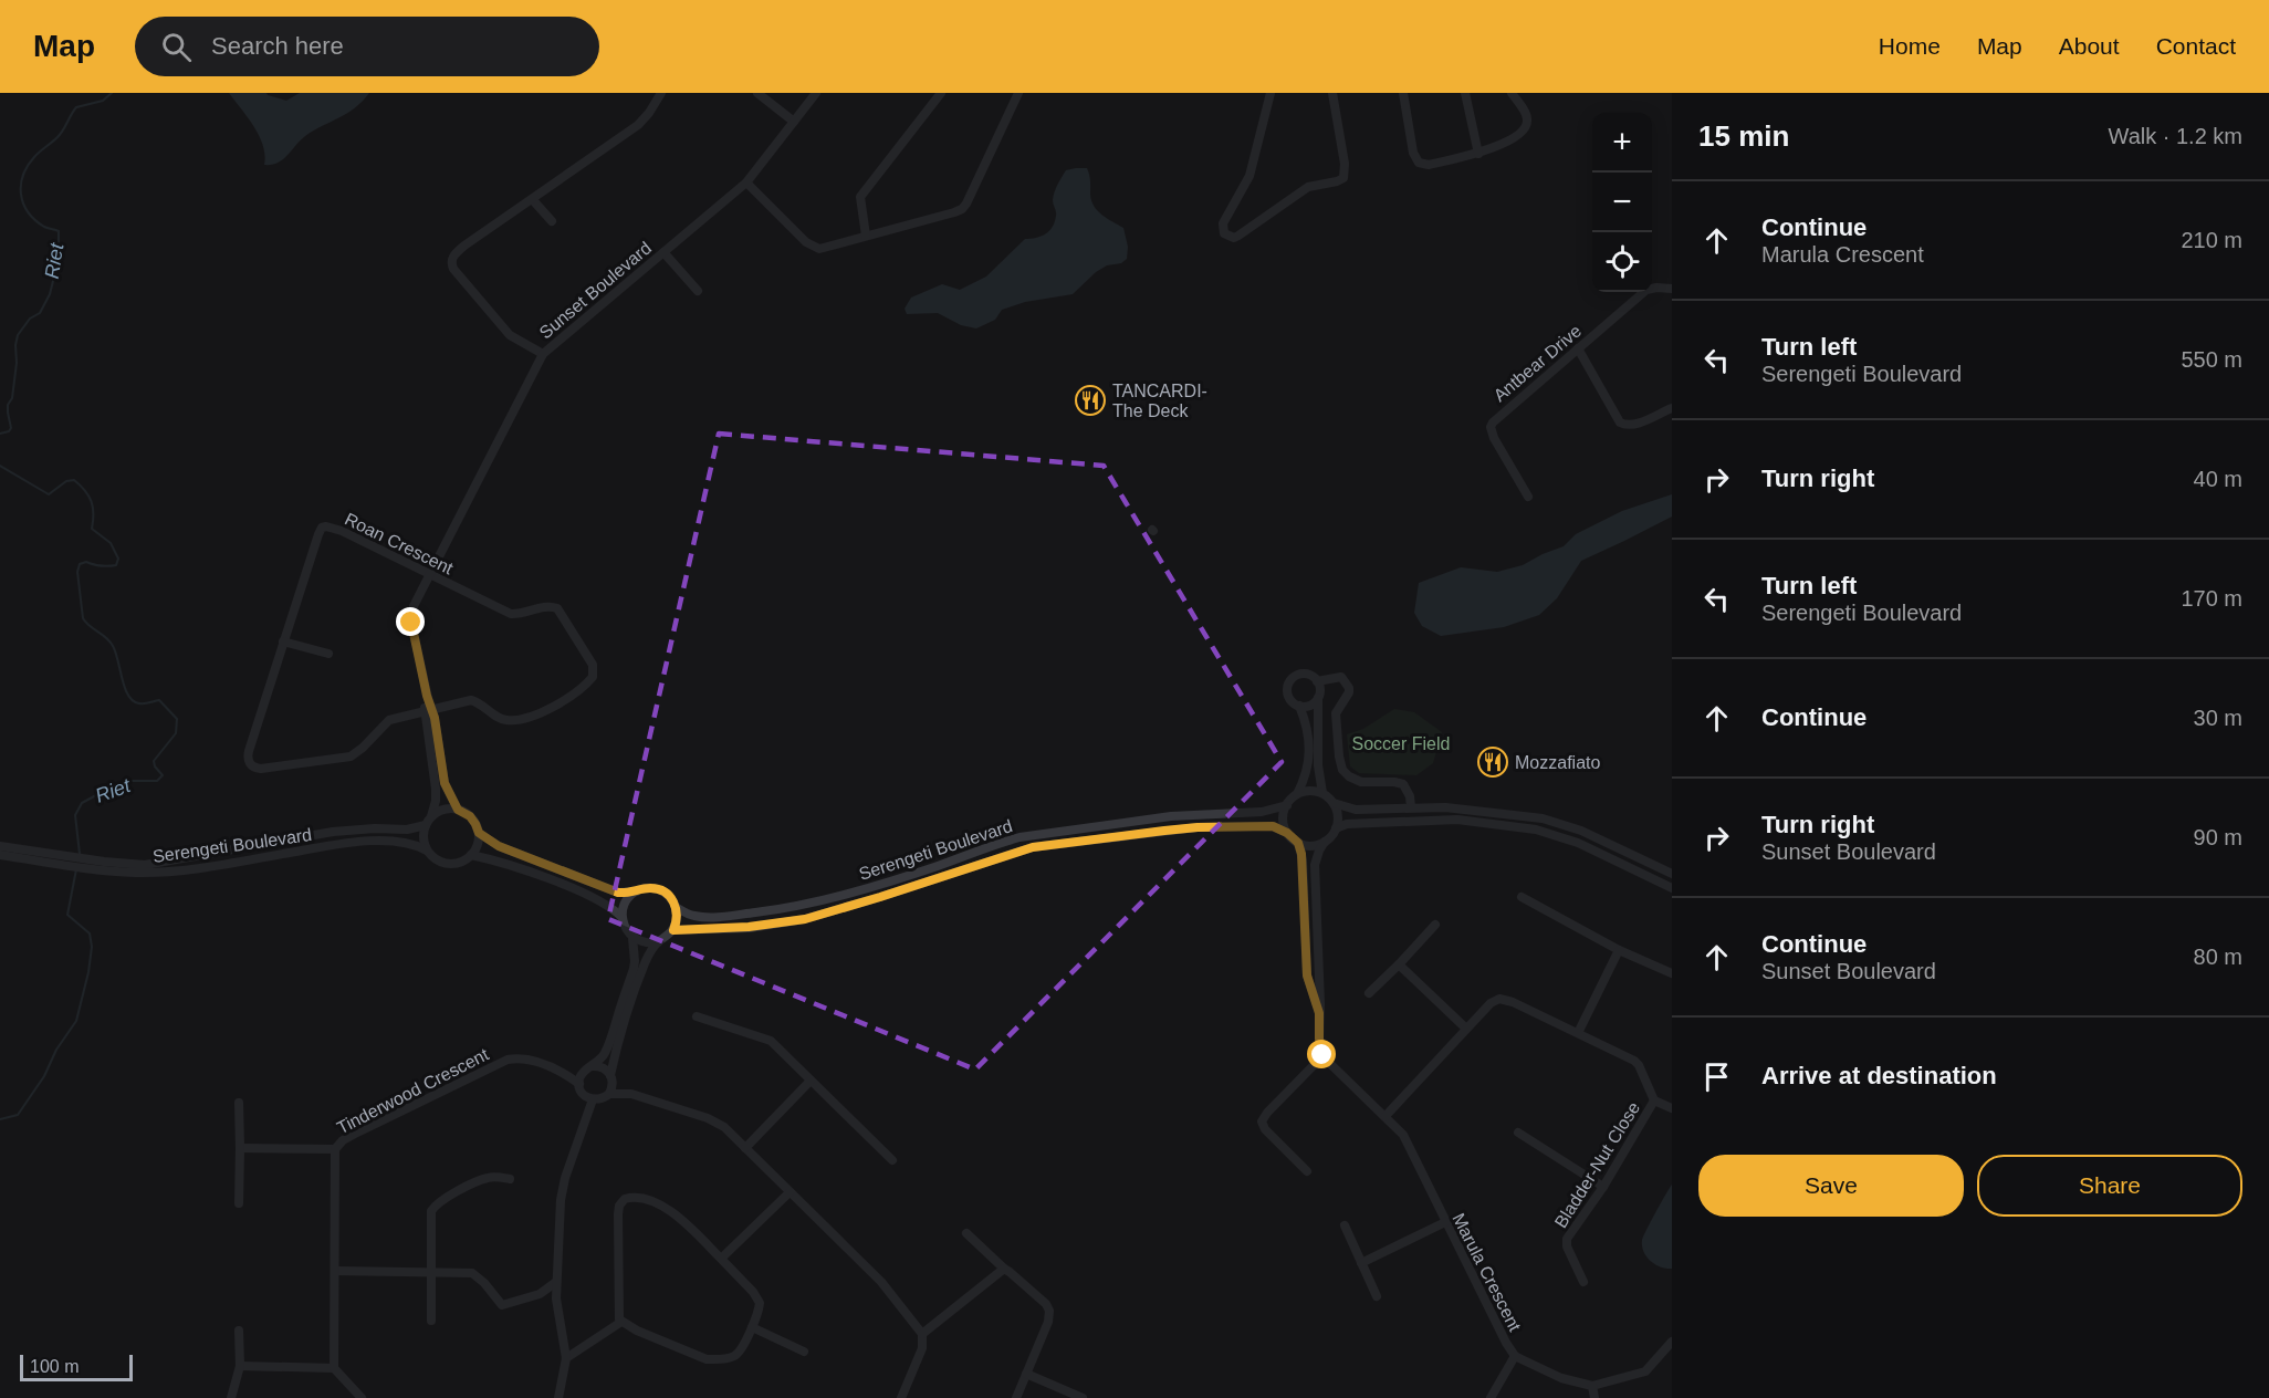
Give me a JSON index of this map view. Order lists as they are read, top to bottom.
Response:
{
  "streets": {
    "street": [
      "Sunset Boulevard",
      "Antbear Drive",
      "Roan Crescent",
      "Serengeti Boulevard",
      "Tinderwood Crescent",
      "Bladder-Nut Close",
      "Marula Crescent"
    ]
  },
  "crossings": [
    ["Sunset Boulevard", "Roan Crescent"]
  ],
  "water": ["Riet"],
  "parks": ["Soccer Field"],
  "places": {
    "restaurant": ["TANCARDI- The Deck", "Mozzafiato"]
  },
  "scale_bar": "100 m",
  "page": {
    "header": "Map",
    "search": "Search here",
    "nav": [
      "Home",
      "Map",
      "About",
      "Contact"
    ],
    "heading": ["15 min", "Walk · 1.2 km"],
    "map_buttons": ["+", "−"],
    "list": [
      ["Continue", "Marula Crescent", "210 m"],
      ["Turn left", "Serengeti Boulevard", "550 m"],
      ["Turn right", "40 m"],
      ["Turn left", "Serengeti Boulevard", "170 m"],
      ["Continue", "30 m"],
      ["Turn right", "Sunset Boulevard", "90 m"],
      ["Continue", "Sunset Boulevard", "80 m"],
      "Arrive at destination"
    ],
    "buttons": ["Save", "Share"],
    "scale": "100 m"
  }
}
